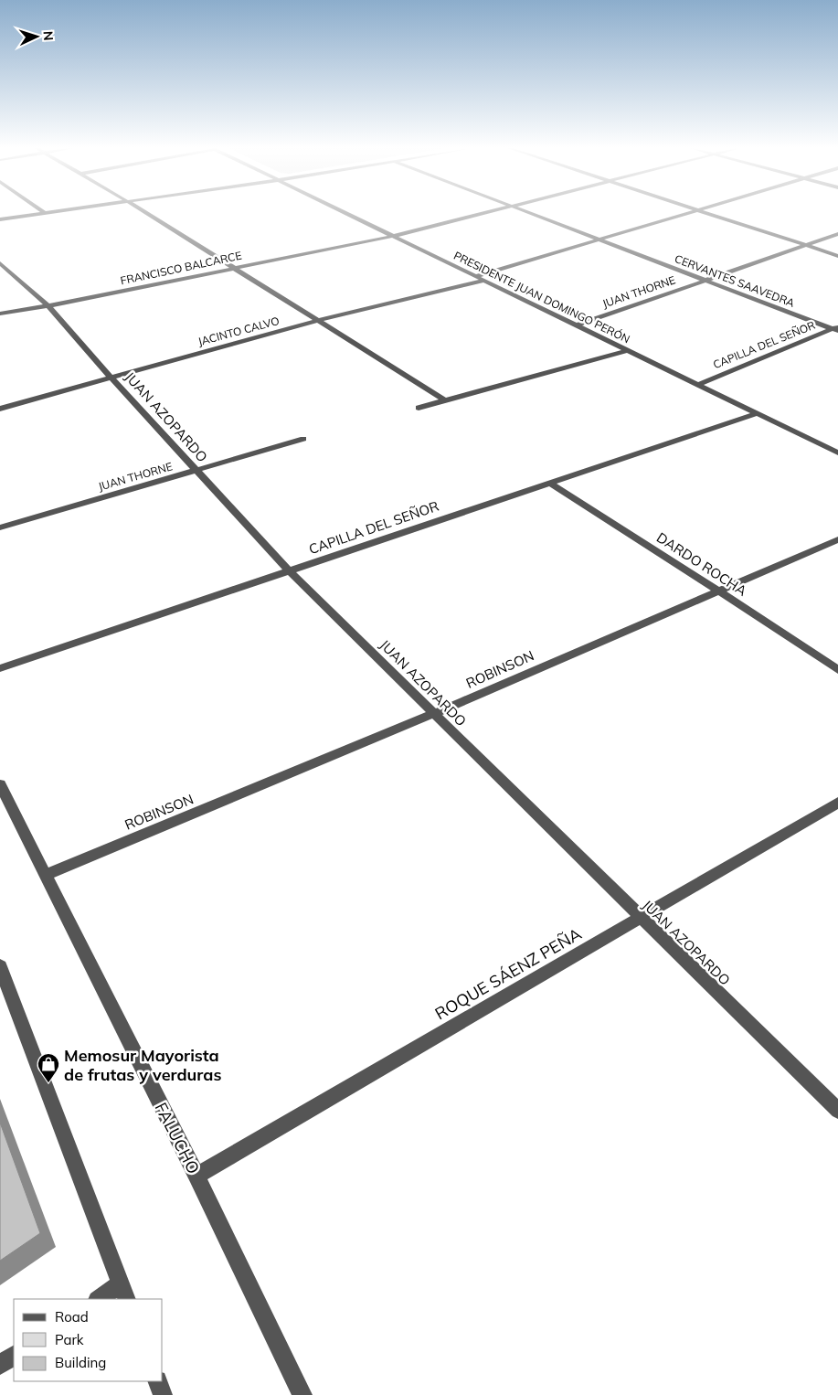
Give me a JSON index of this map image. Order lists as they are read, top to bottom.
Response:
{
  "streets": {
    "street": [
      "FRANCISCO BALCARCE",
      "CERVANTES SAAVEDRA",
      "JUAN THORNE",
      "PRESIDENTE JUAN DOMINGO PERÓN",
      "JACINTO CALVO",
      "CAPILLA DEL SEÑOR",
      "JUAN AZOPARDO",
      "DARDO ROCHA",
      "ROBINSON",
      "ROQUE SÁENZ PEÑA",
      "FALUCHO"
    ]
  },
  "crossings": [
    ["FRANCISCO BALCARCE", "PRESIDENTE JUAN DOMINGO PERÓN"],
    ["FRANCISCO BALCARCE", "JUAN AZOPARDO"],
    ["CERVANTES SAAVEDRA", "JUAN THORNE"],
    ["CERVANTES SAAVEDRA", "CAPILLA DEL SEÑOR"],
    ["JUAN THORNE", "PRESIDENTE JUAN DOMINGO PERÓN"],
    ["JUAN THORNE", "JUAN AZOPARDO"],
    ["PRESIDENTE JUAN DOMINGO PERÓN", "JACINTO CALVO"],
    ["PRESIDENTE JUAN DOMINGO PERÓN", "CAPILLA DEL SEÑOR"],
    ["JACINTO CALVO", "JUAN AZOPARDO"],
    ["CAPILLA DEL SEÑOR", "JUAN AZOPARDO"],
    ["CAPILLA DEL SEÑOR", "DARDO ROCHA"],
    ["JUAN AZOPARDO", "ROBINSON"],
    ["JUAN AZOPARDO", "ROQUE SÁENZ PEÑA"],
    ["DARDO ROCHA", "ROBINSON"],
    ["ROBINSON", "FALUCHO"],
    ["ROQUE SÁENZ PEÑA", "FALUCHO"]
  ],
  "places": {
    "shop": ["Memosur Mayorista de frutas y verduras"]
  },
  "legend": ["Road", "Park", "Building"],
  "north": "right"
}
